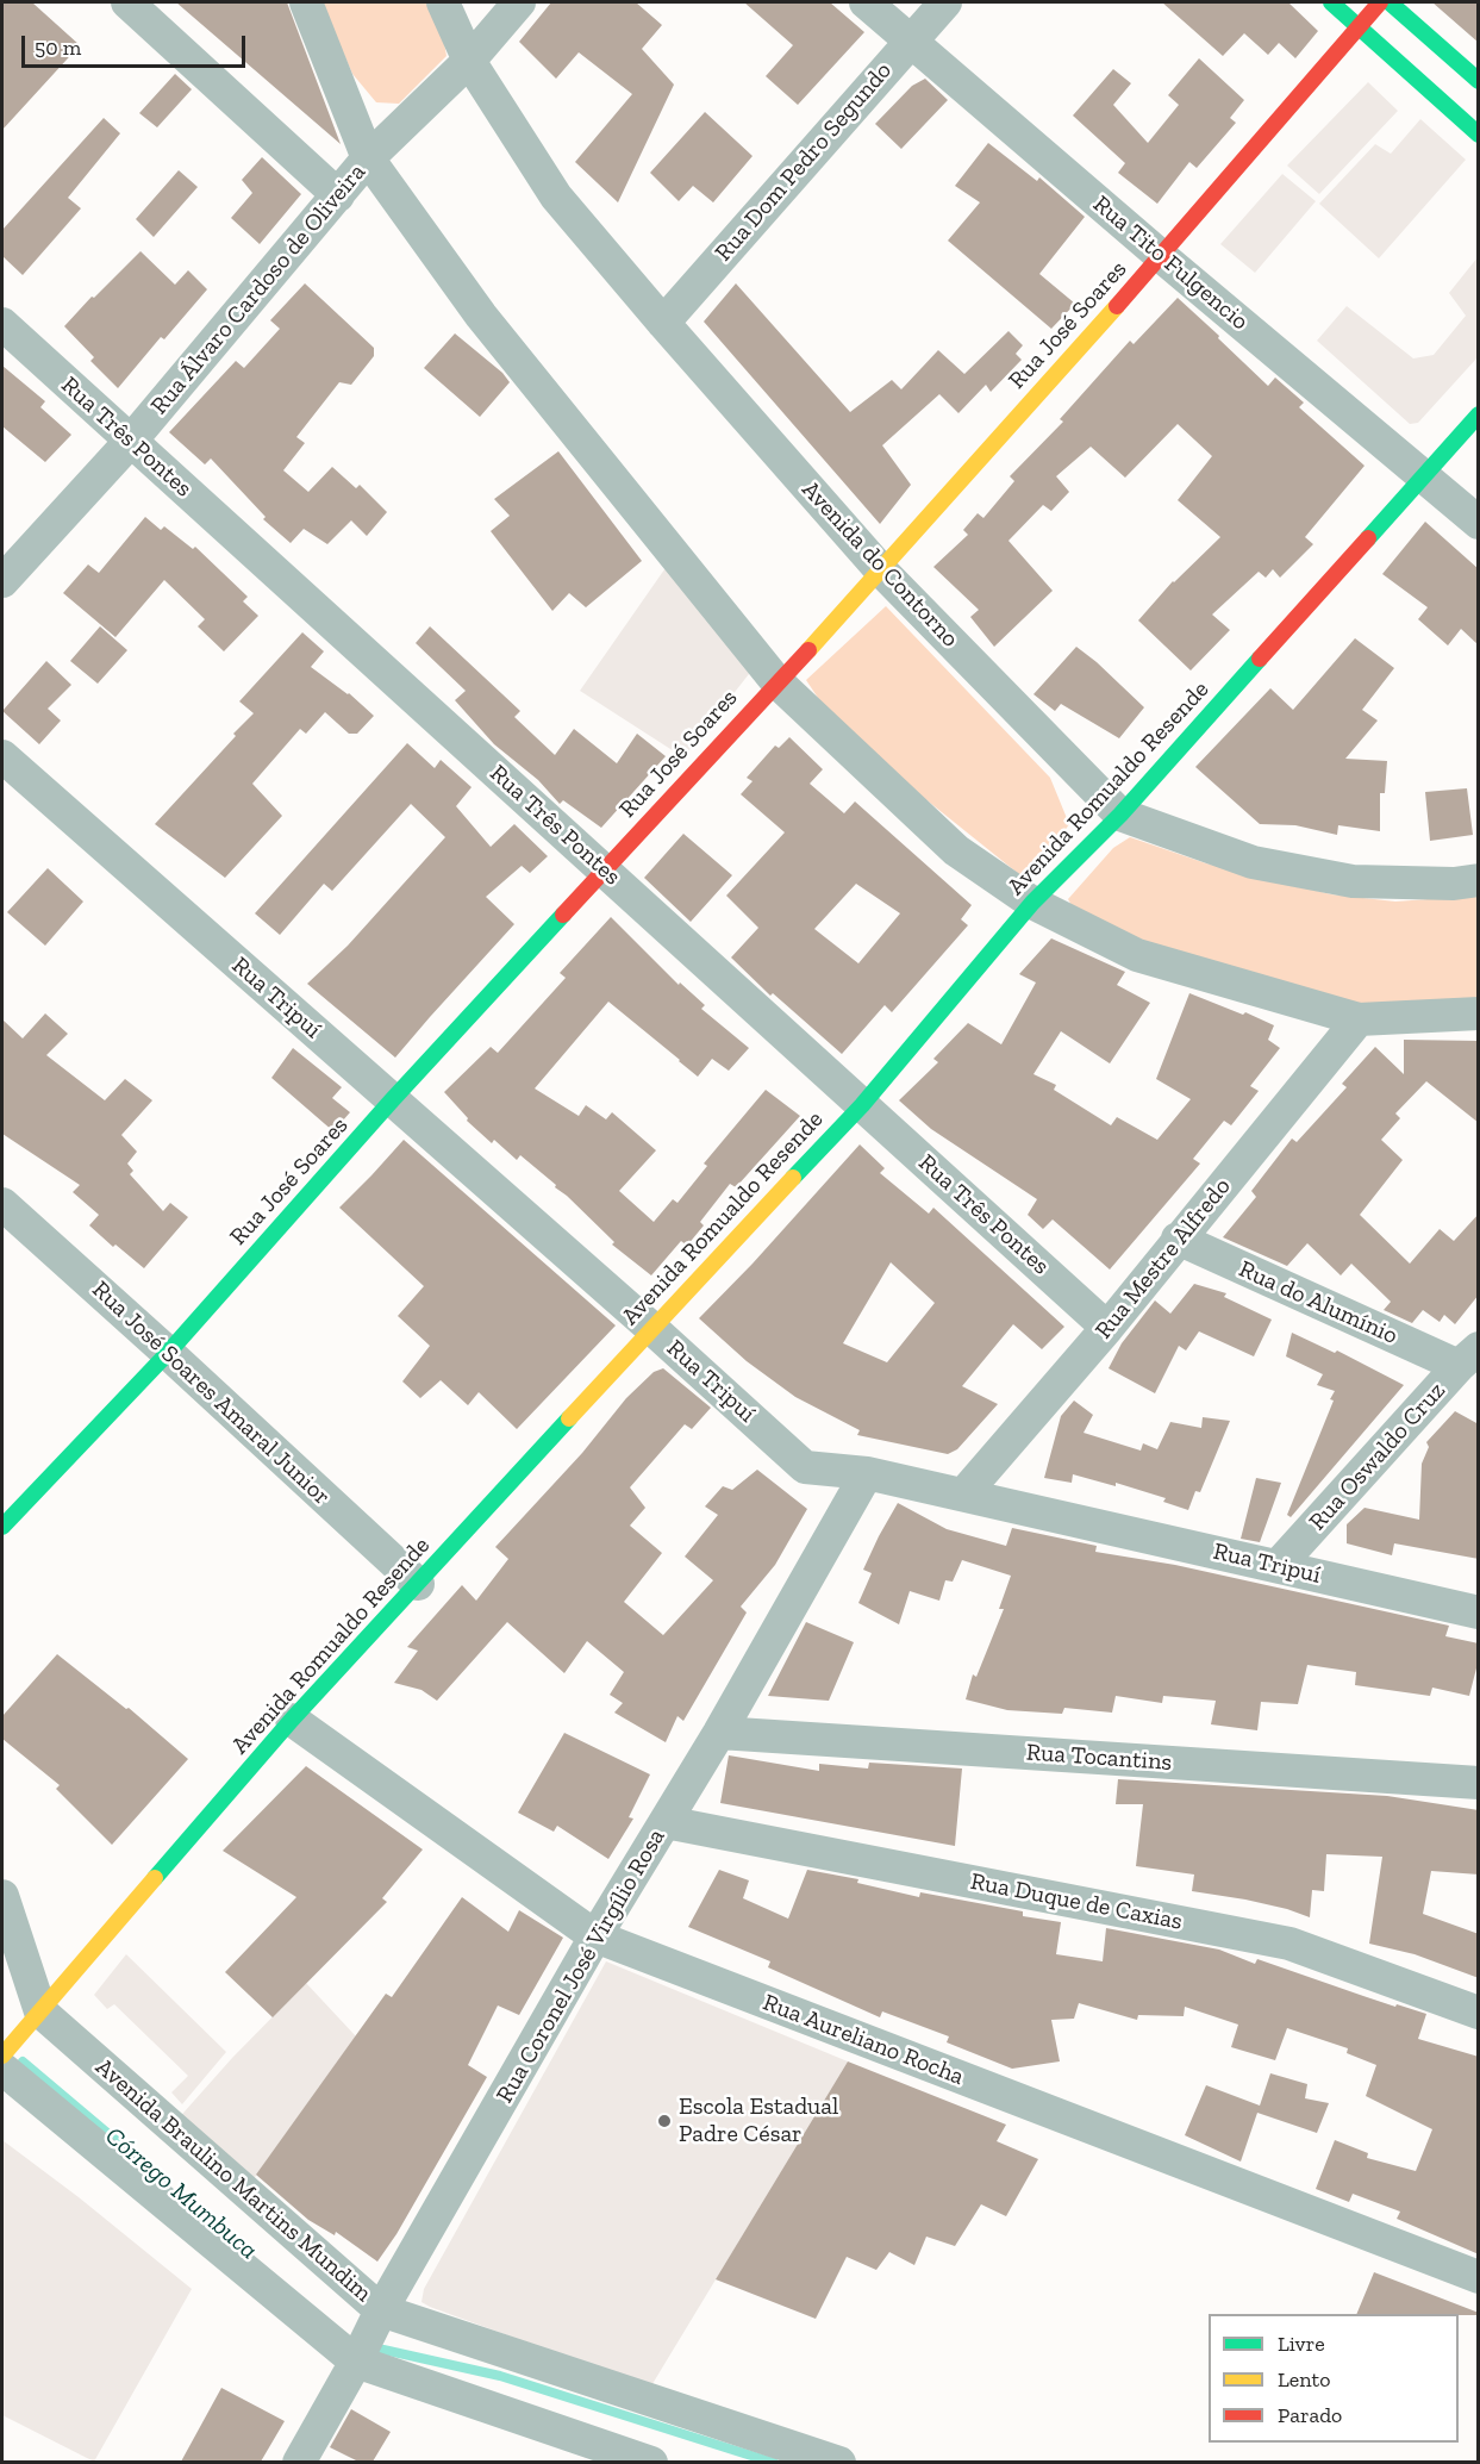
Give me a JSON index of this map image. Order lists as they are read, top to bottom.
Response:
{
  "streets": {
    "street": [
      "Rua Dom Pedro Segundo",
      "Rua Tito Fulgencio",
      "Rua Álvaro Cardoso de Oliveira",
      "Rua José Soares",
      "Rua Três Pontes",
      "Avenida do Contorno",
      "Avenida Romualdo Resende",
      "Rua Tripuí",
      "Rua Mestre Alfredo",
      "Rua do Alumínio",
      "Rua José Soares Amaral Junior",
      "Rua Oswaldo Cruz",
      "Rua Tocantins",
      "Rua Duque de Caxias",
      "Rua Coronel José Virgílio Rosa",
      "Rua Aureliano Rocha",
      "Avenida Braulino Martins Mundim"
    ]
  },
  "crossings": [
    ["Rua Dom Pedro Segundo", "Rua Tito Fulgencio"],
    ["Rua Dom Pedro Segundo", "Avenida do Contorno"],
    ["Rua Tito Fulgencio", "Rua José Soares"],
    ["Rua Tito Fulgencio", "Avenida Romualdo Resende"],
    ["Rua Álvaro Cardoso de Oliveira", "Rua Três Pontes"],
    ["Rua Álvaro Cardoso de Oliveira", "Avenida do Contorno"],
    ["Rua José Soares", "Rua Três Pontes"],
    ["Rua José Soares", "Avenida do Contorno"],
    ["Rua José Soares", "Rua Tripuí"],
    ["Rua José Soares", "Rua José Soares Amaral Junior"],
    ["Rua Três Pontes", "Avenida Romualdo Resende"],
    ["Rua Três Pontes", "Rua Mestre Alfredo"],
    ["Avenida do Contorno", "Avenida Romualdo Resende"],
    ["Avenida Romualdo Resende", "Rua Tripuí"],
    ["Avenida Romualdo Resende", "Rua José Soares Amaral Junior"],
    ["Avenida Romualdo Resende", "Rua Aureliano Rocha"],
    ["Avenida Romualdo Resende", "Avenida Braulino Martins Mundim"],
    ["Rua Tripuí", "Rua Mestre Alfredo"],
    ["Rua Tripuí", "Rua Oswaldo Cruz"],
    ["Rua Tripuí", "Rua Coronel José Virgílio Rosa"],
    ["Rua Mestre Alfredo", "Rua do Alumínio"],
    ["Rua do Alumínio", "Rua Oswaldo Cruz"],
    ["Rua Tocantins", "Rua Coronel José Virgílio Rosa"],
    ["Rua Duque de Caxias", "Rua Coronel José Virgílio Rosa"],
    ["Rua Coronel José Virgílio Rosa", "Rua Aureliano Rocha"],
    ["Rua Coronel José Virgílio Rosa", "Avenida Braulino Martins Mundim"]
  ],
  "water": ["Córrego Mumbuca"],
  "places": ["Escola Estadual Padre César"],
  "legend": ["Livre", "Lento", "Parado"],
  "scale_bar": "50 m"
}
